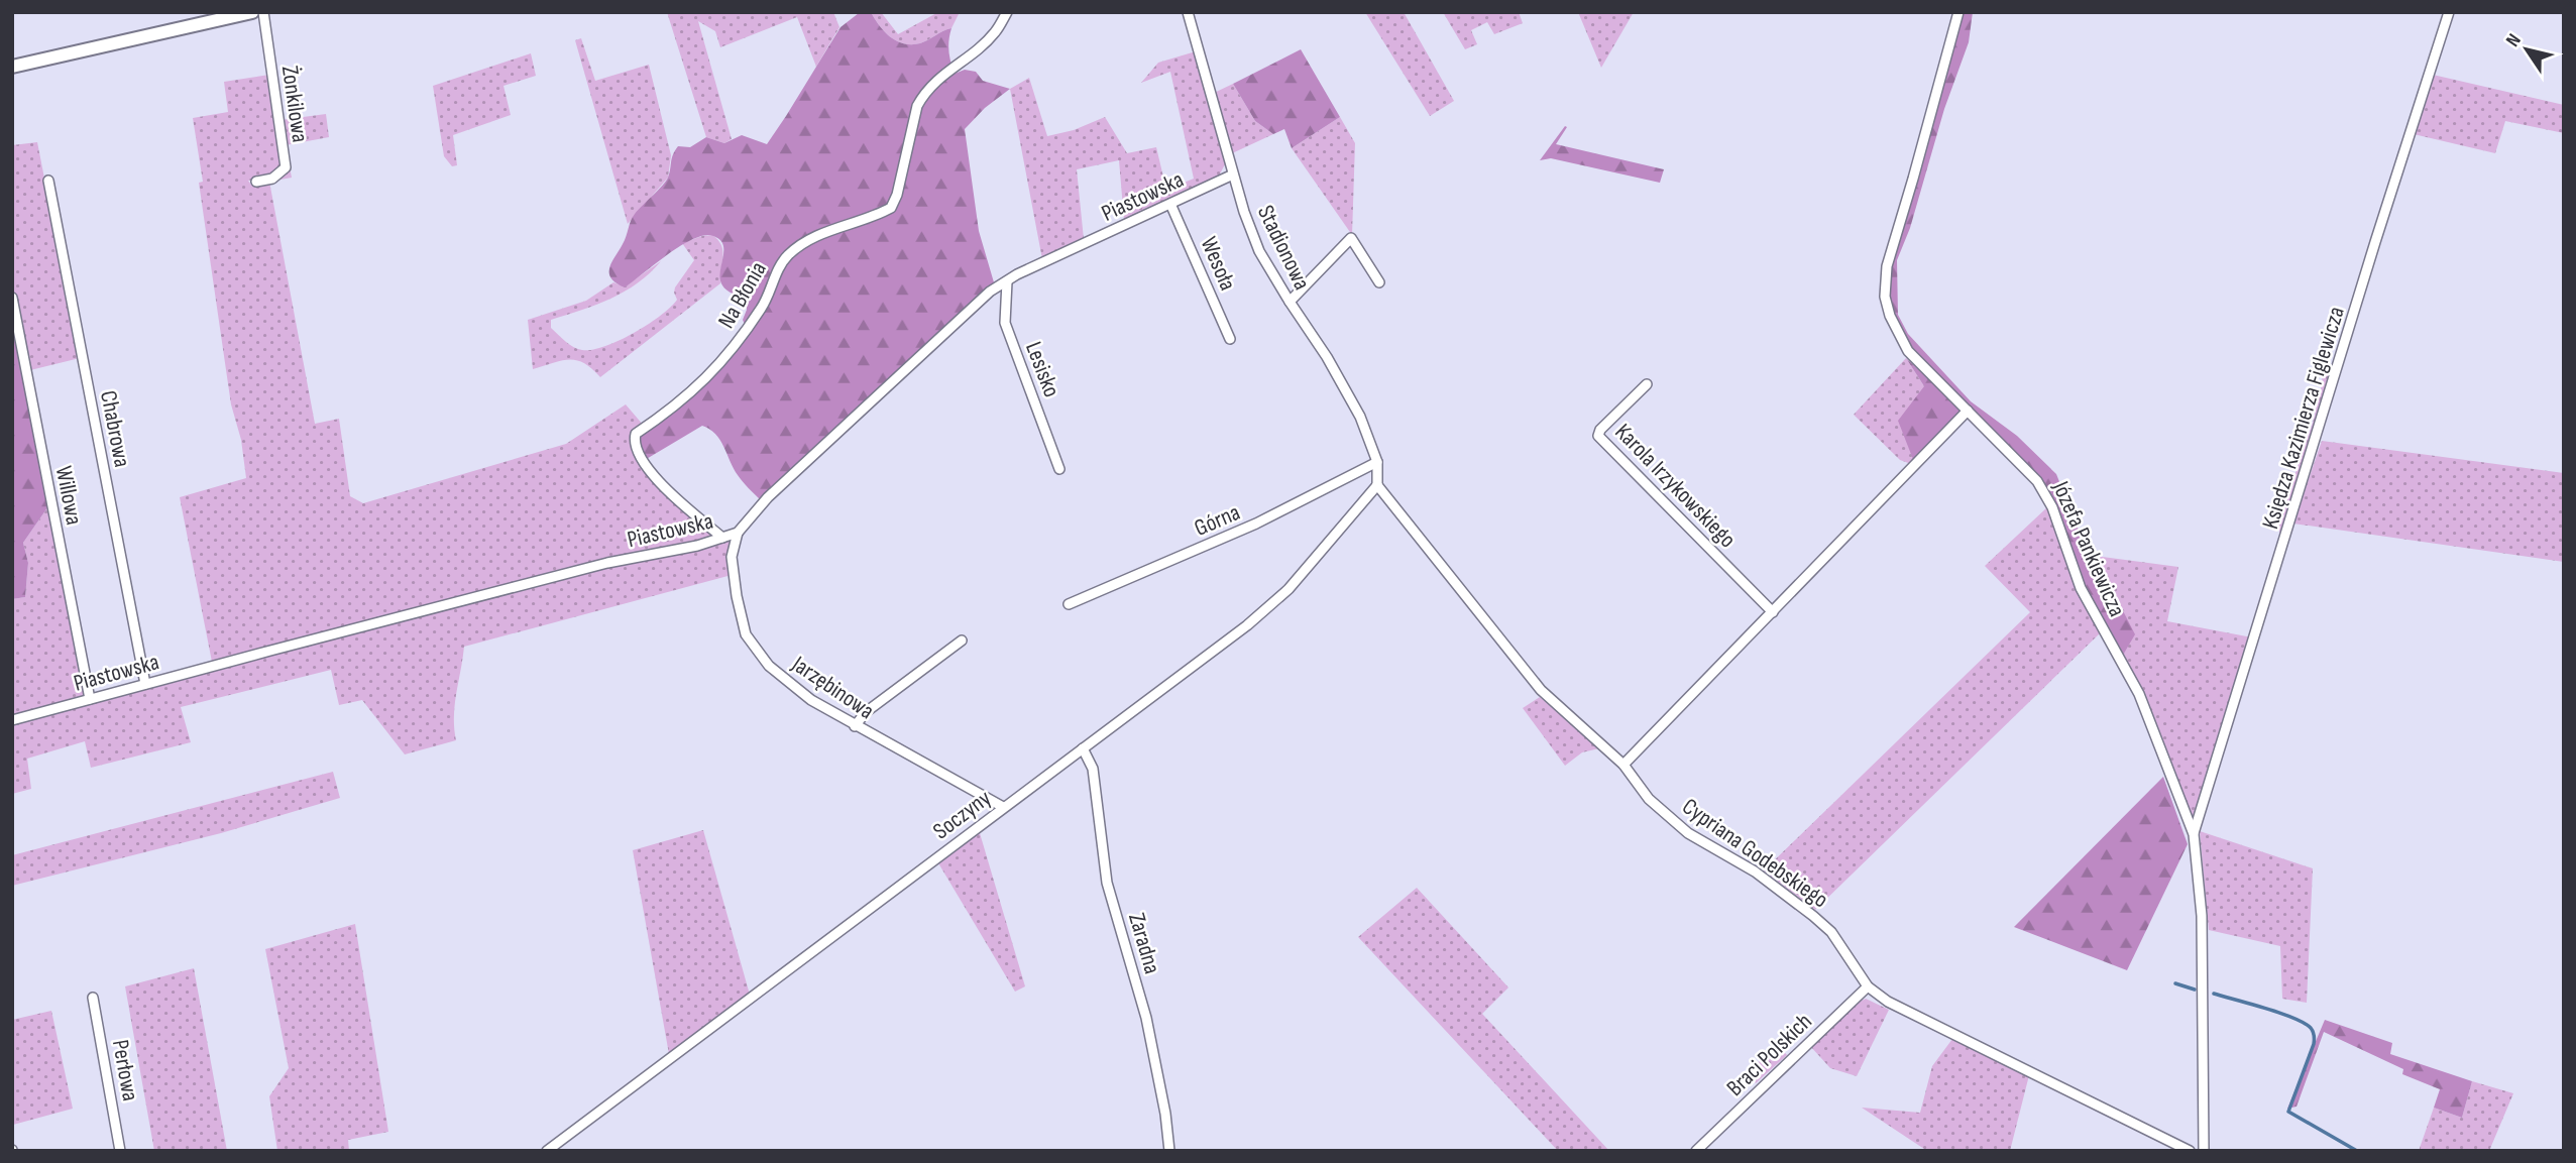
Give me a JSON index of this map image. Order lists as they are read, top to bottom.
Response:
{
  "streets": {
    "street": [
      "Żonkilowa",
      "Piastowska",
      "Stadionowa",
      "Wesoła",
      "Na Błonia",
      "Lesisko",
      "Księdza Kazimierza Figlewicza",
      "Chabrowa",
      "Karola Irzykowskiego",
      "Willowa",
      "Górna",
      "Józefa Pankiewicza",
      "Jarzębinowa",
      "Soczyny",
      "Cypriana Godebskiego",
      "Zaradna",
      "Braci Polskich",
      "Perłowa"
    ]
  },
  "crossings": [
    ["Piastowska", "Stadionowa"],
    ["Piastowska", "Wesoła"],
    ["Piastowska", "Na Błonia"],
    ["Piastowska", "Lesisko"],
    ["Piastowska", "Chabrowa"],
    ["Piastowska", "Willowa"],
    ["Piastowska", "Jarzębinowa"],
    ["Stadionowa", "Górna"],
    ["Stadionowa", "Soczyny"],
    ["Stadionowa", "Cypriana Godebskiego"],
    ["Księdza Kazimierza Figlewicza", "Józefa Pankiewicza"],
    ["Jarzębinowa", "Soczyny"],
    ["Soczyny", "Cypriana Godebskiego"],
    ["Soczyny", "Zaradna"],
    ["Cypriana Godebskiego", "Braci Polskich"]
  ],
  "north": "top left"
}
